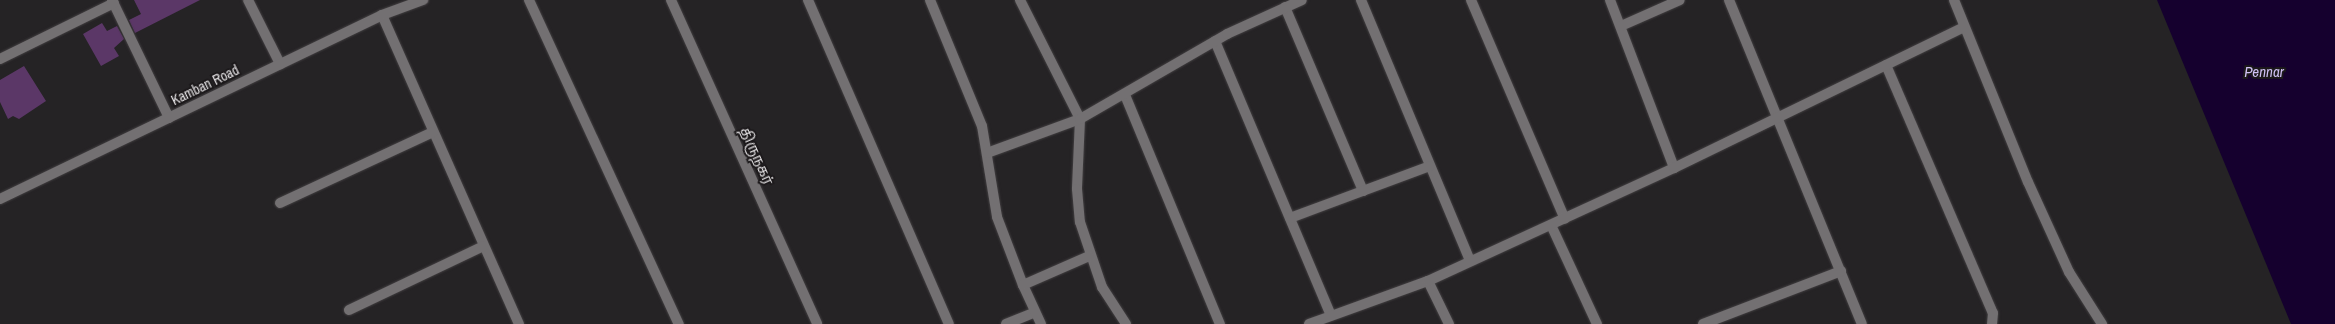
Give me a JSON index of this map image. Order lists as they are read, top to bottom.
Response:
{
  "streets": {
    "street": ["Kamban Road", "திருநகர்"]
  },
  "water": ["Pennar"]
}
